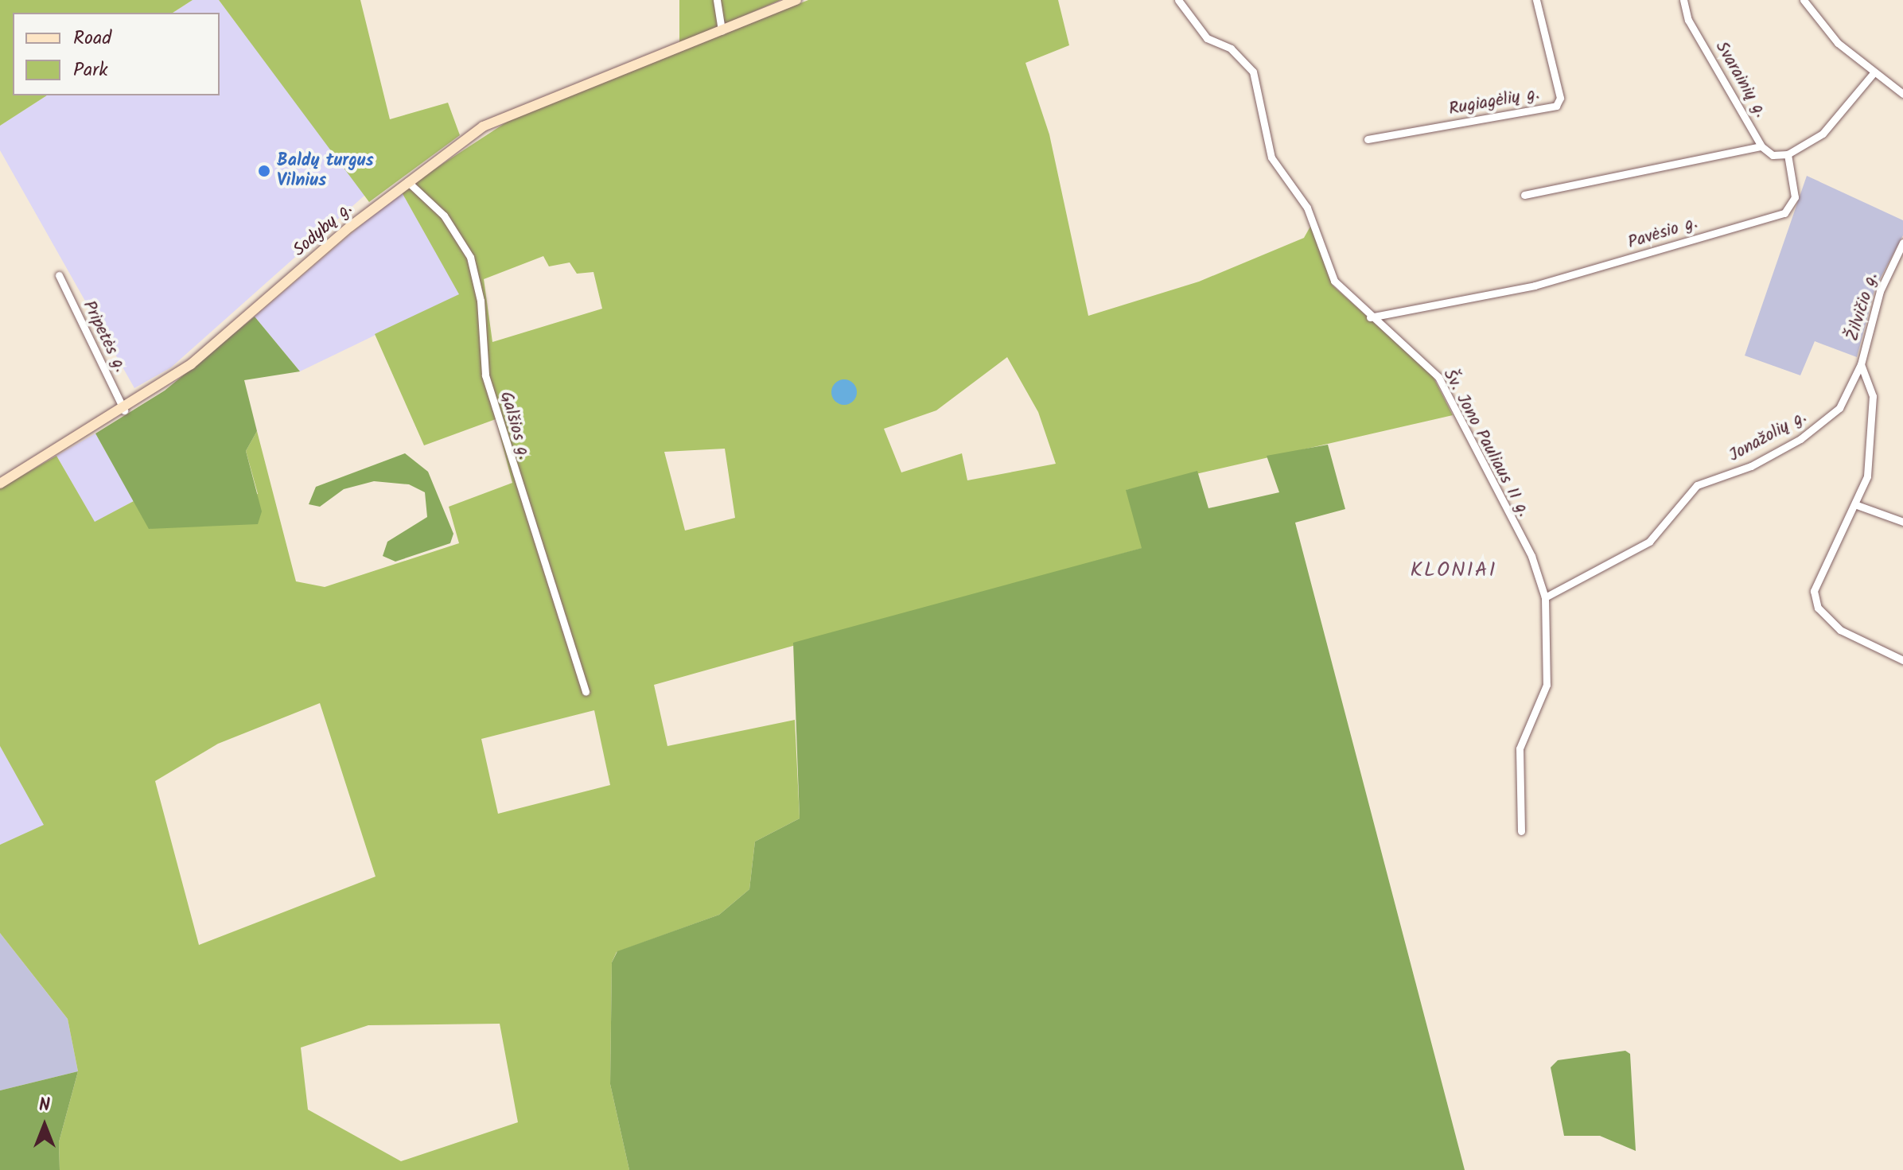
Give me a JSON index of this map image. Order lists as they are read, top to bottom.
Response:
{
  "streets": {
    "main road": ["Sodybų g."],
    "street": [
      "Svarainių g.",
      "Rugiagėlių g.",
      "Pavėsio g.",
      "Žilvičio g.",
      "Pripetės g.",
      "Galšios g.",
      "Jonažolių g.",
      "Šv. Jono Pauliaus II g."
    ]
  },
  "crossings": [
    ["Sodybų g.", "Pripetės g."],
    ["Sodybų g.", "Galšios g."],
    ["Pavėsio g.", "Šv. Jono Pauliaus II g."],
    ["Žilvičio g.", "Jonažolių g."],
    ["Jonažolių g.", "Šv. Jono Pauliaus II g."]
  ],
  "districts": ["KLONIAI"],
  "places": ["Baldų turgus Vilnius"],
  "legend": ["Road", "Park"],
  "north": "top"
}
